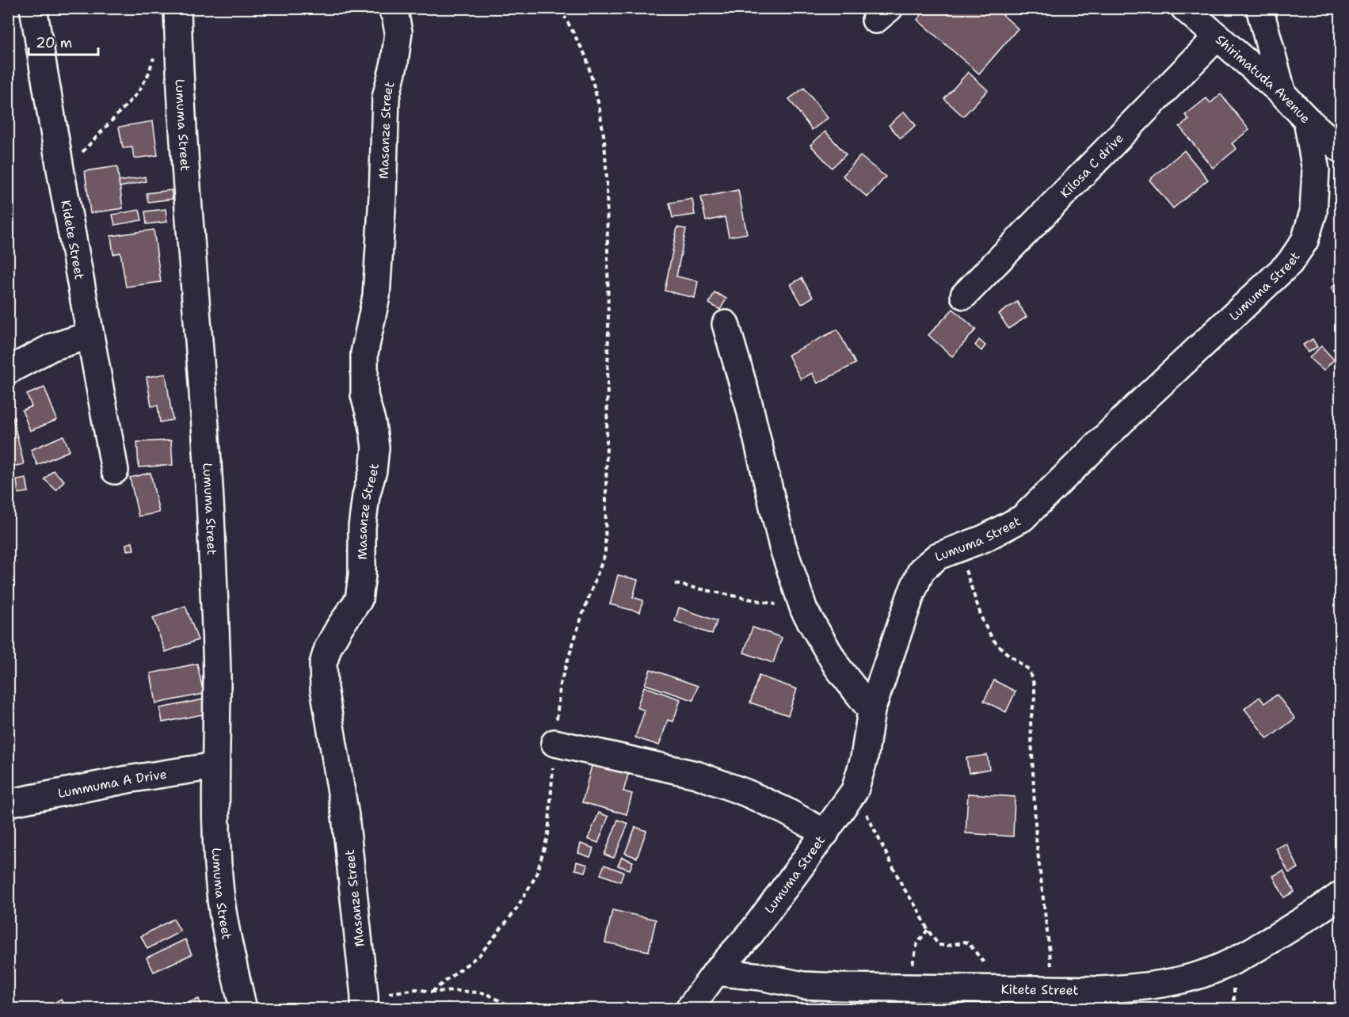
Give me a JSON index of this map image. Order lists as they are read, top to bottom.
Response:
{
  "streets": {
    "street": [
      "Shirimatuda Avenue",
      "Lumuma Street",
      "Masanze Street",
      "Kilosa C drive",
      "Kidete Street",
      "Lummuma A Drive",
      "Kitete Street"
    ]
  },
  "crossings": [
    ["Shirimatuda Avenue", "Lumuma Street"],
    ["Shirimatuda Avenue", "Kilosa C drive"],
    ["Lumuma Street", "Lummuma A Drive"],
    ["Lumuma Street", "Kitete Street"]
  ],
  "scale_bar": "20 m"
}
